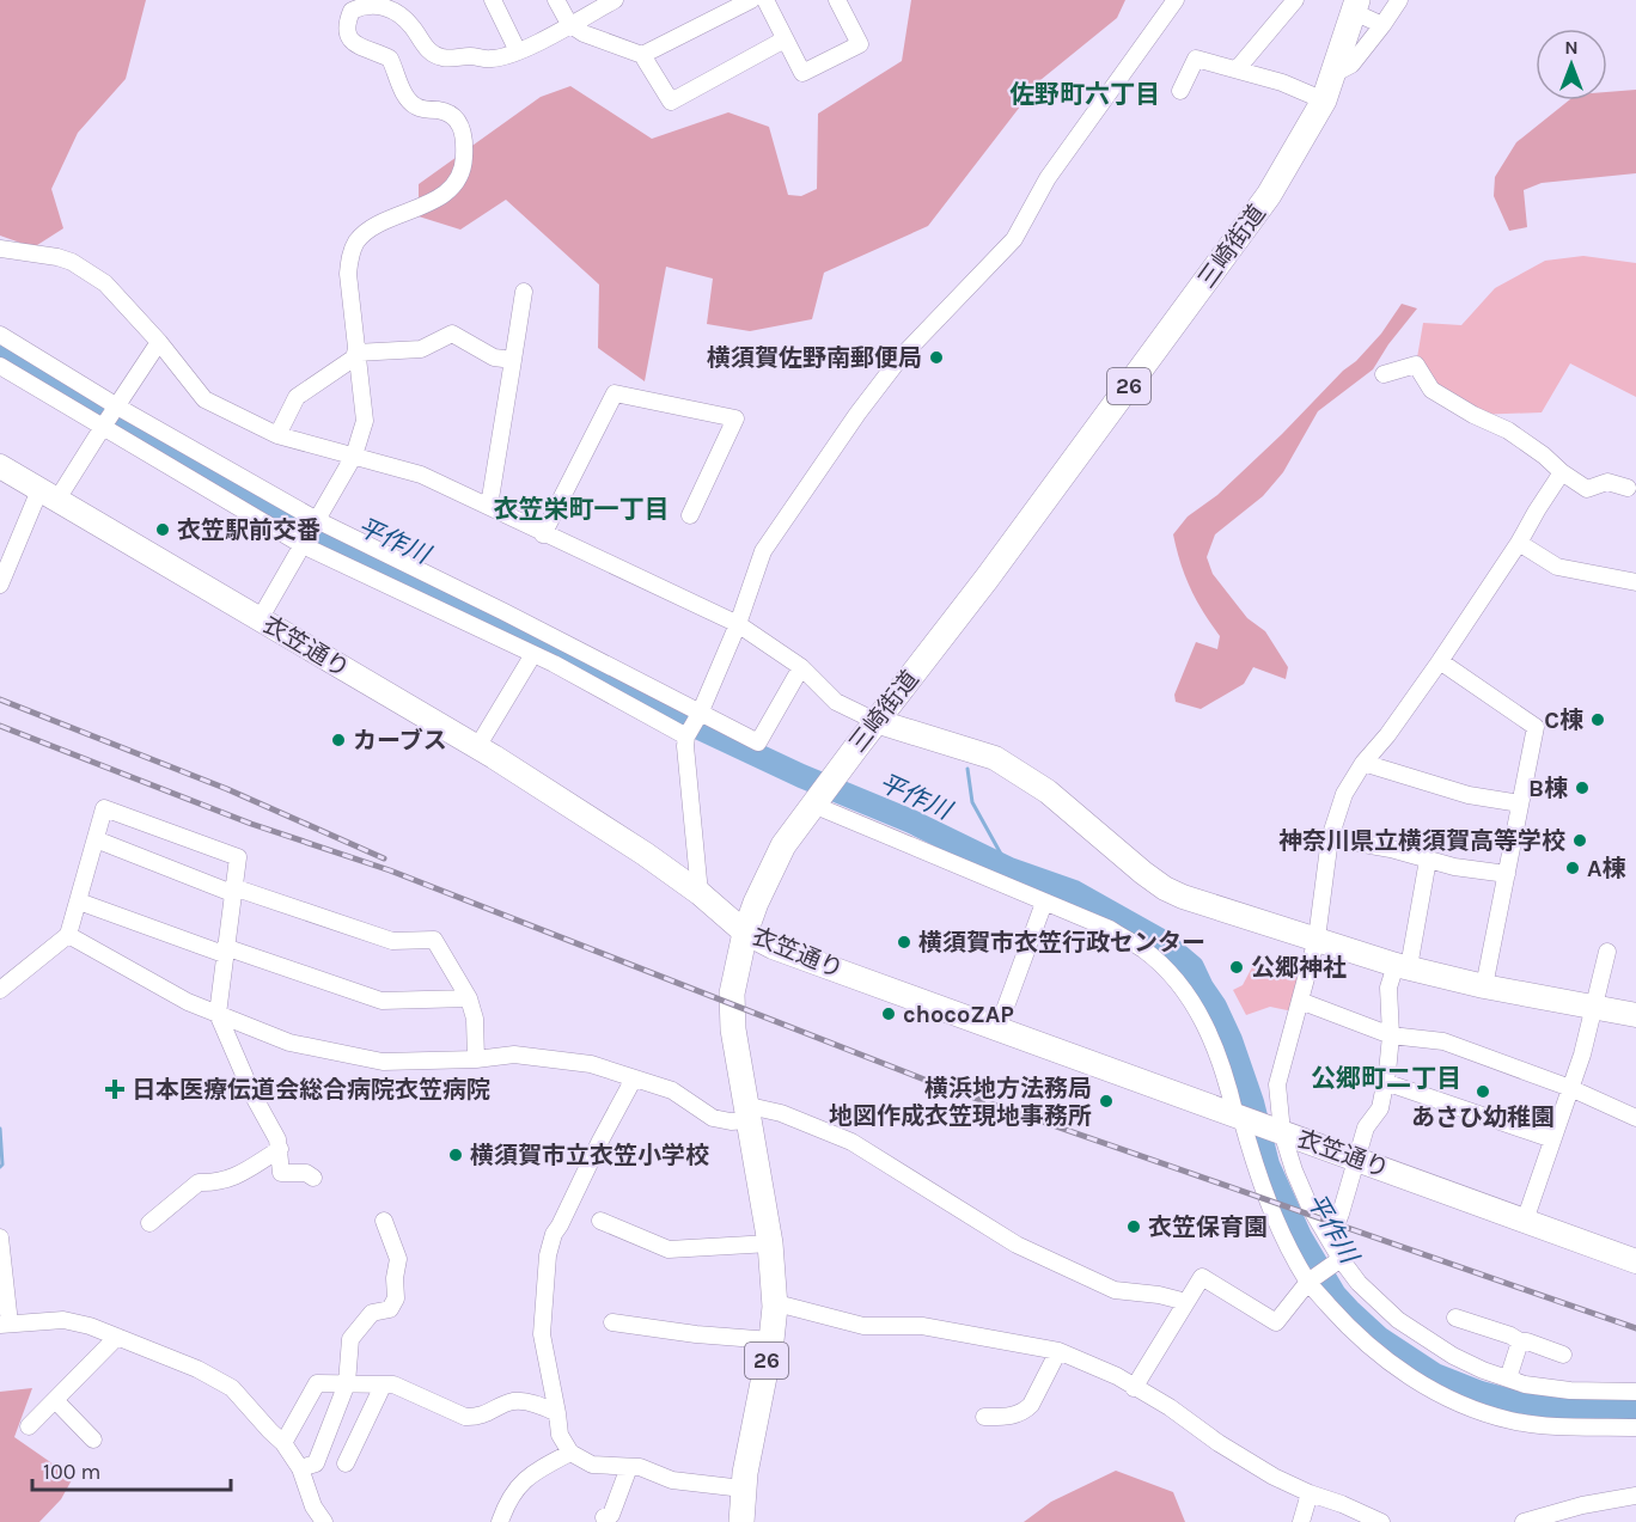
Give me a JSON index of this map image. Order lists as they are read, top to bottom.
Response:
{
  "streets": {
    "main road": ["三崎街道", "26"],
    "street": ["衣笠通り"]
  },
  "crossings": [
    ["三崎街道", "衣笠通り"]
  ],
  "districts": ["佐野町六丁目", "衣笠栄町一丁目", "公郷町二丁目"],
  "water": ["平作川"],
  "places": {
    "other": [
      "横須賀佐野南郵便局",
      "衣笠駅前交番",
      "C棟",
      "カーブス",
      "B棟",
      "神奈川県立横須賀高等学校",
      "A棟",
      "横須賀市衣笠行政センター",
      "公郷神社",
      "chocoZAP",
      "あさひ幼稚園",
      "横浜地方法務局 地図作成衣笠現地事務所",
      "横須賀市立衣笠小学校",
      "衣笠保育園"
    ],
    "health": ["日本医療伝道会総合病院衣笠病院"]
  },
  "scale_bar": "100 m",
  "north": "top"
}
